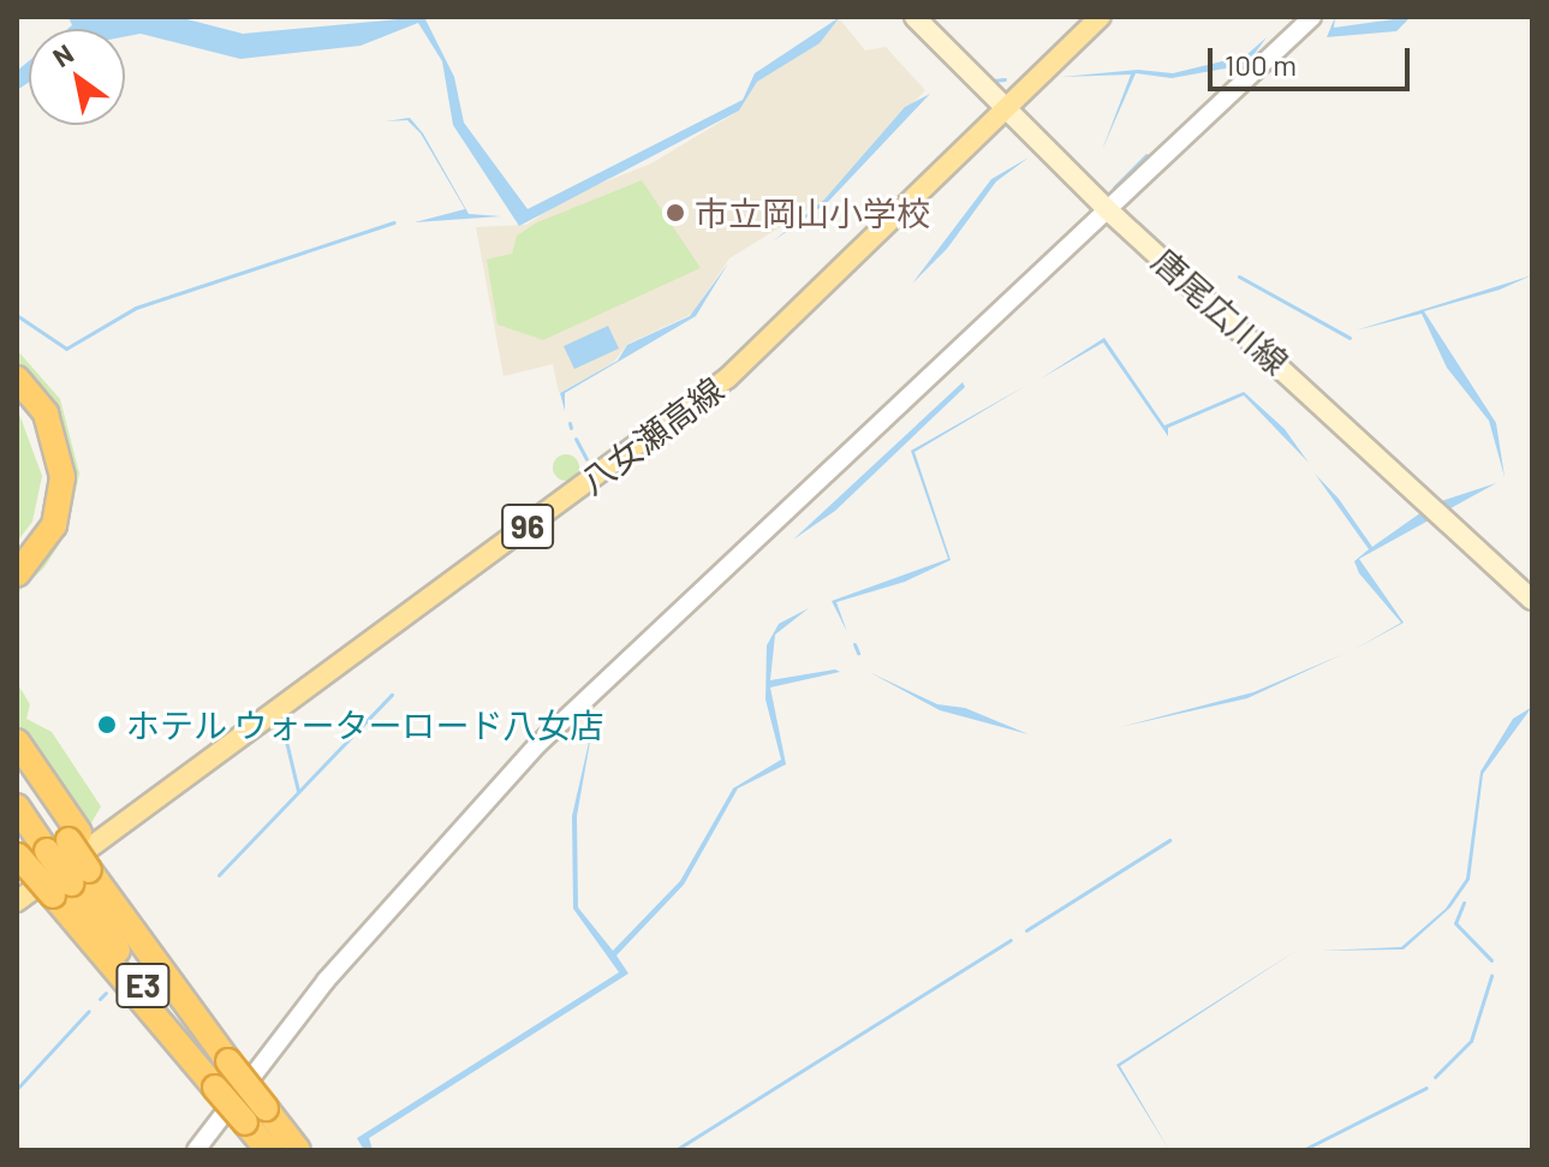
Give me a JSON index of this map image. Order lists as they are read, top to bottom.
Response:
{
  "streets": {
    "highway": ["E3"],
    "main road": ["唐尾広川線", "八女瀬高線", "96"]
  },
  "crossings": [
    ["唐尾広川線", "八女瀬高線"]
  ],
  "places": ["市立岡山小学校", "ホテル ウォーターロード八女店"],
  "scale_bar": "100 m",
  "north": "top left"
}
